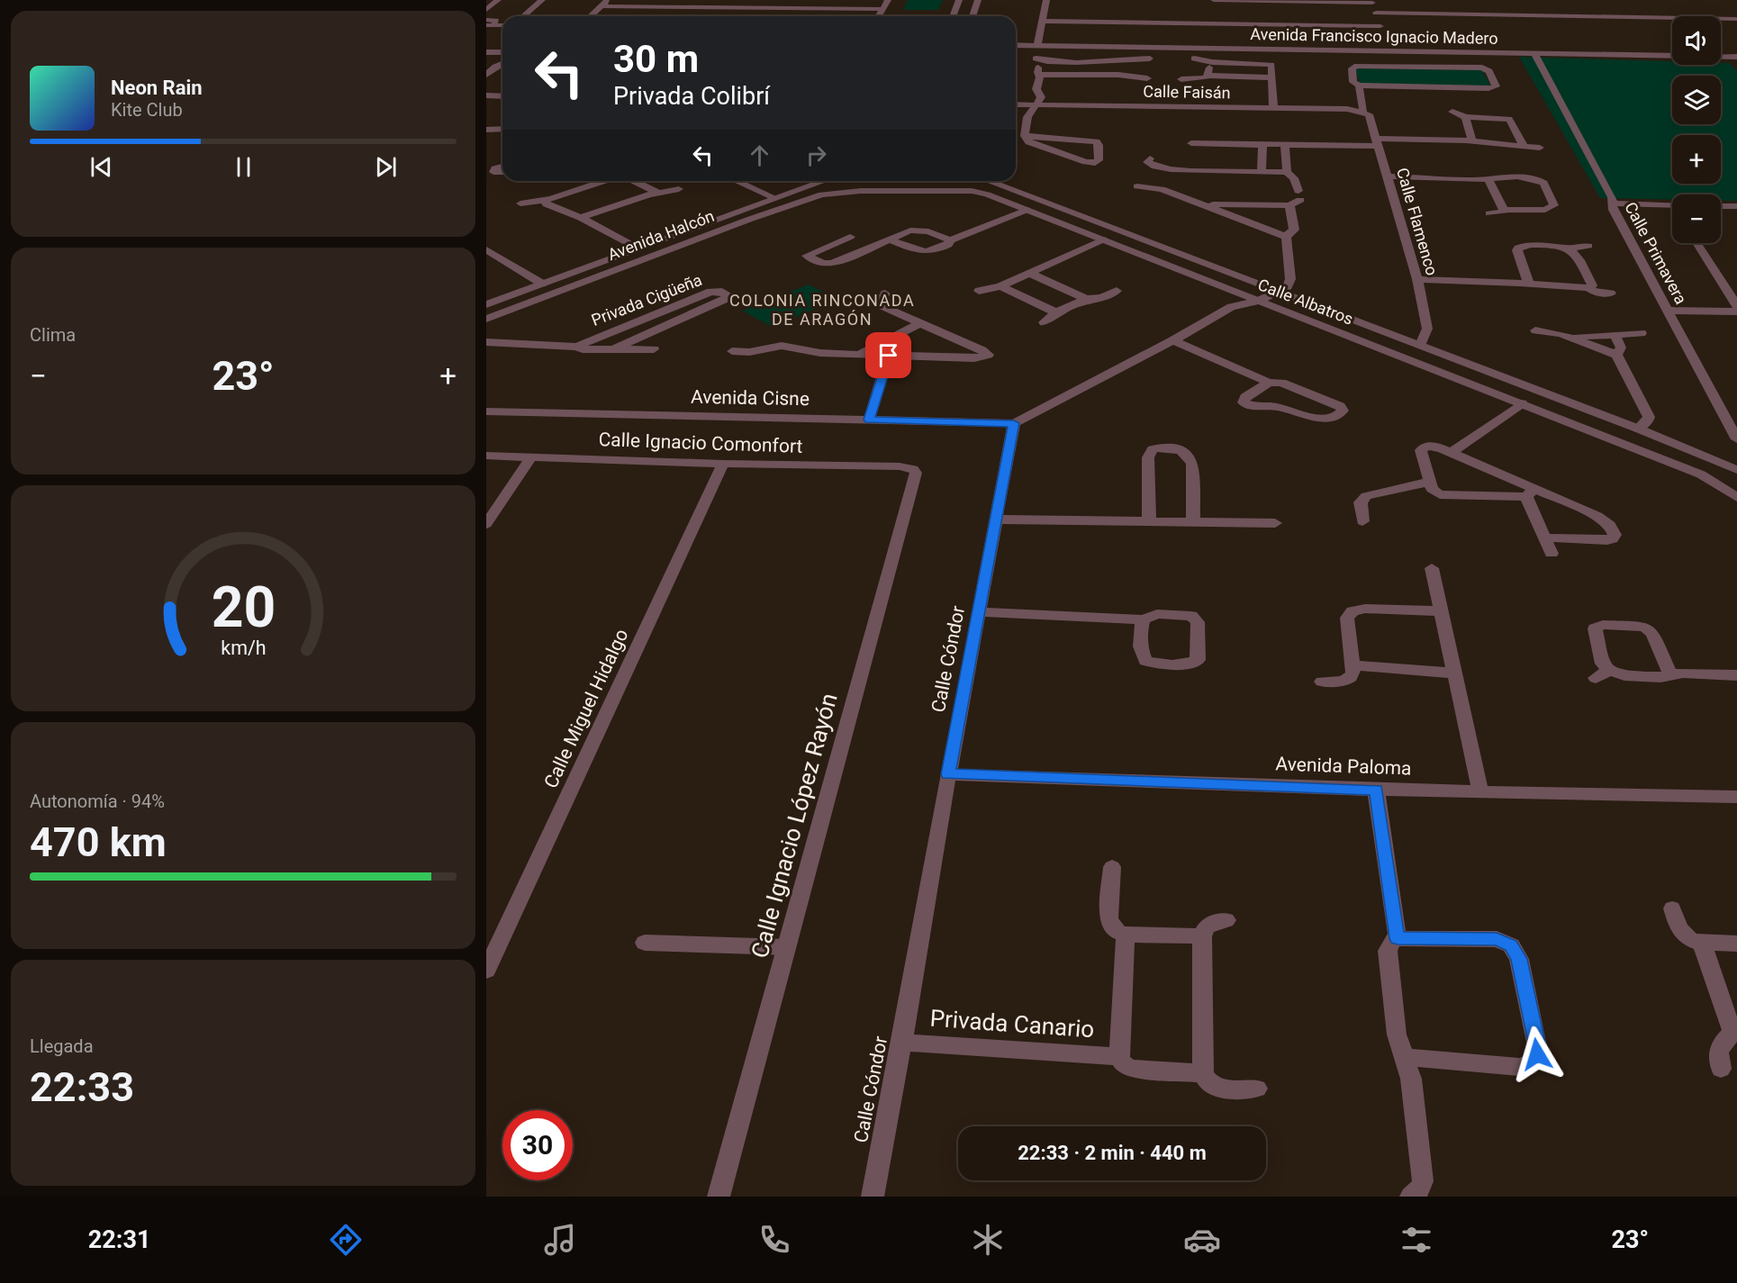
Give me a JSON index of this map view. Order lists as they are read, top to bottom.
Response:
{
  "streets": {
    "street": [
      "Avenida Francisco Ignacio Madero",
      "Calle Faisán",
      "Calle Flamenco",
      "Avenida Halcón",
      "Calle Primavera",
      "Privada Cigüeña",
      "Calle Albatros",
      "Avenida Cisne",
      "Calle Ignacio Comonfort",
      "Calle Cóndor",
      "Calle Miguel Hidalgo",
      "Avenida Paloma",
      "Calle Ignacio López Rayón",
      "Privada Canario"
    ]
  },
  "crossings": [
    ["Avenida Francisco Ignacio Madero", "Calle Primavera"],
    ["Calle Faisán", "Calle Flamenco"],
    ["Calle Flamenco", "Calle Albatros"],
    ["Avenida Halcón", "Calle Albatros"],
    ["Avenida Cisne", "Calle Cóndor"],
    ["Calle Ignacio Comonfort", "Calle Miguel Hidalgo"],
    ["Calle Ignacio Comonfort", "Calle Ignacio López Rayón"],
    ["Calle Cóndor", "Avenida Paloma"],
    ["Calle Cóndor", "Privada Canario"]
  ],
  "districts": ["COLONIA RINCONADA DE ARAGÓN"],
  "page": {
    "map_buttons": ["+", "−"],
    "turn": ["30 m", "Privada Colibrí"],
    "song": ["Neon Rain", "Kite Club"],
    "tile": [
      "Clima",
      ["Autonomía · 94%", "470 km"],
      ["Llegada", "22:33"]
    ],
    "heat": ["−", "23°", "+"],
    "limit": "30",
    "trip": "22:33 · 2 min · 440 m",
    "tabs": ["22:31", "23°"],
    "gauge": ["20", "km/h"]
  }
}
